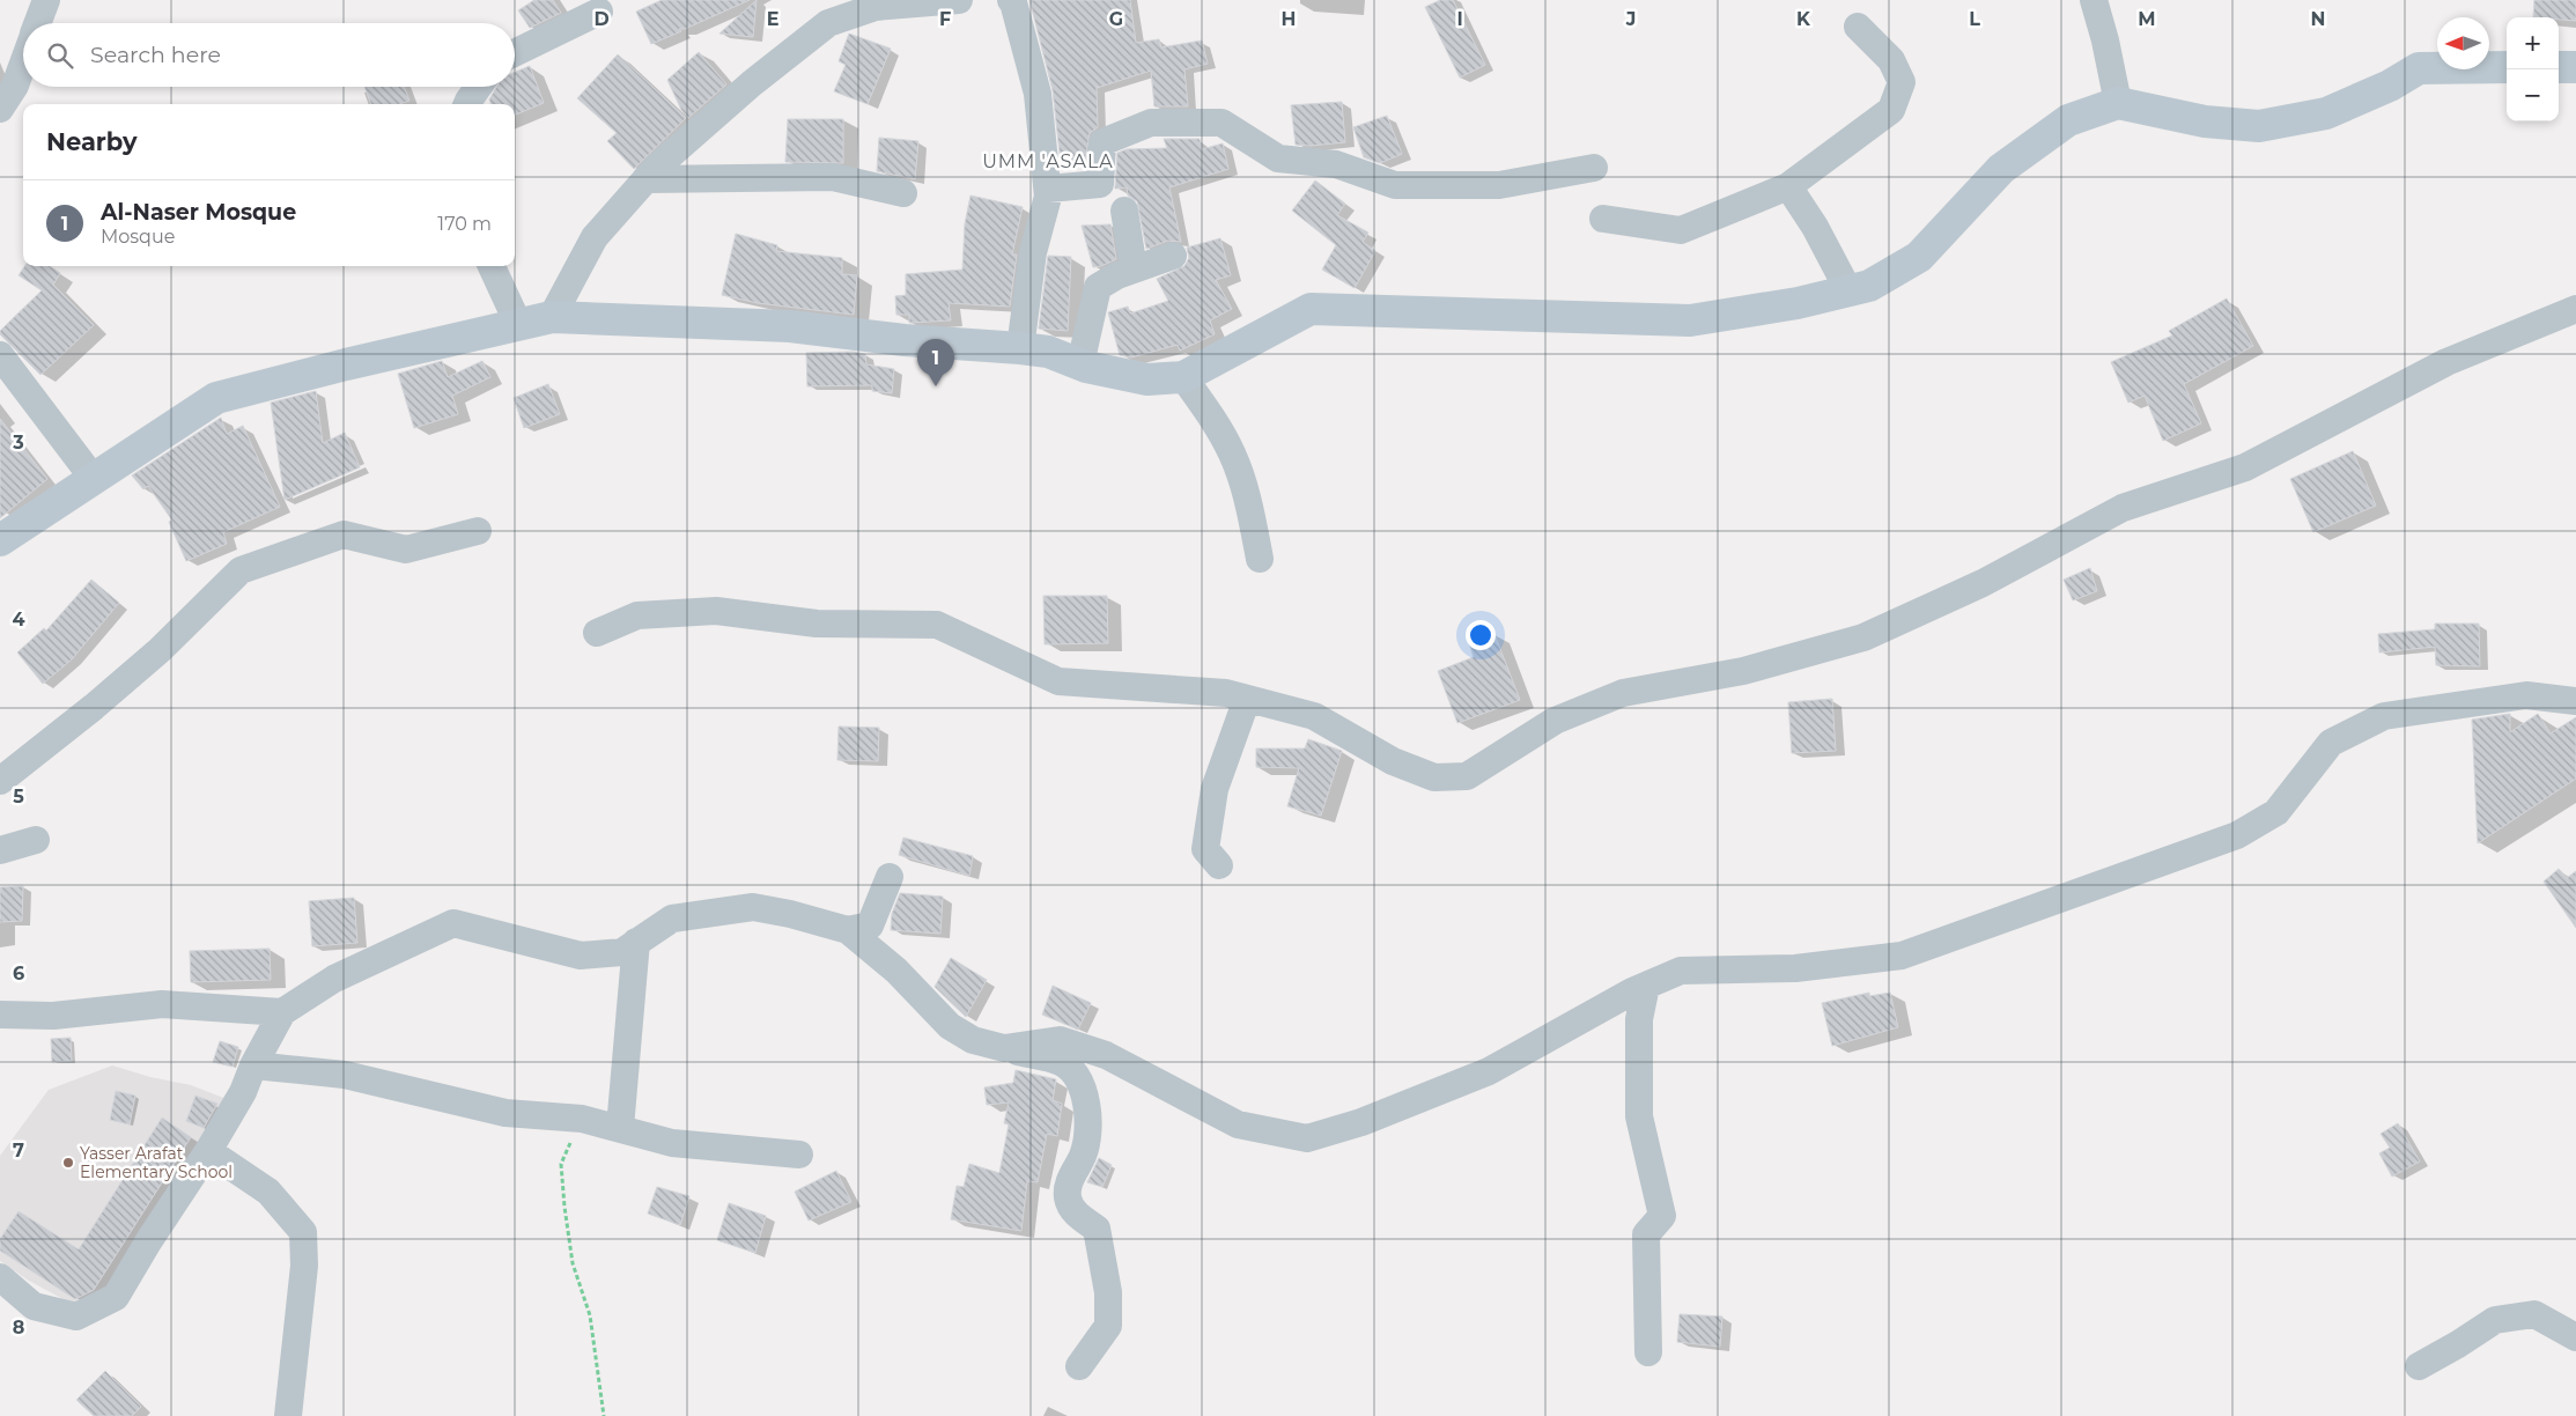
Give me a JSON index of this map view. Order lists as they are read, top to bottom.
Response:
{
  "districts": ["UMM 'ASALA"],
  "places": ["Yasser Arafat Elementary School"],
  "north": "left",
  "page": {
    "map_buttons": ["+", "−"],
    "search": "Search here",
    "heading": "Nearby",
    "list": [
      {
        "mark": "1",
        "name": "Al-Naser Mosque",
        "note": "Mosque",
        "value": "170 m"
      }
    ],
    "pins": "1"
  },
  "grid": {
    "columns": [
      "D",
      "E",
      "F",
      "G",
      "H",
      "I",
      "J",
      "K",
      "L",
      "M",
      "N"
    ],
    "rows": [
      "3",
      "4",
      "5",
      "6",
      "7",
      "8"
    ]
  }
}
